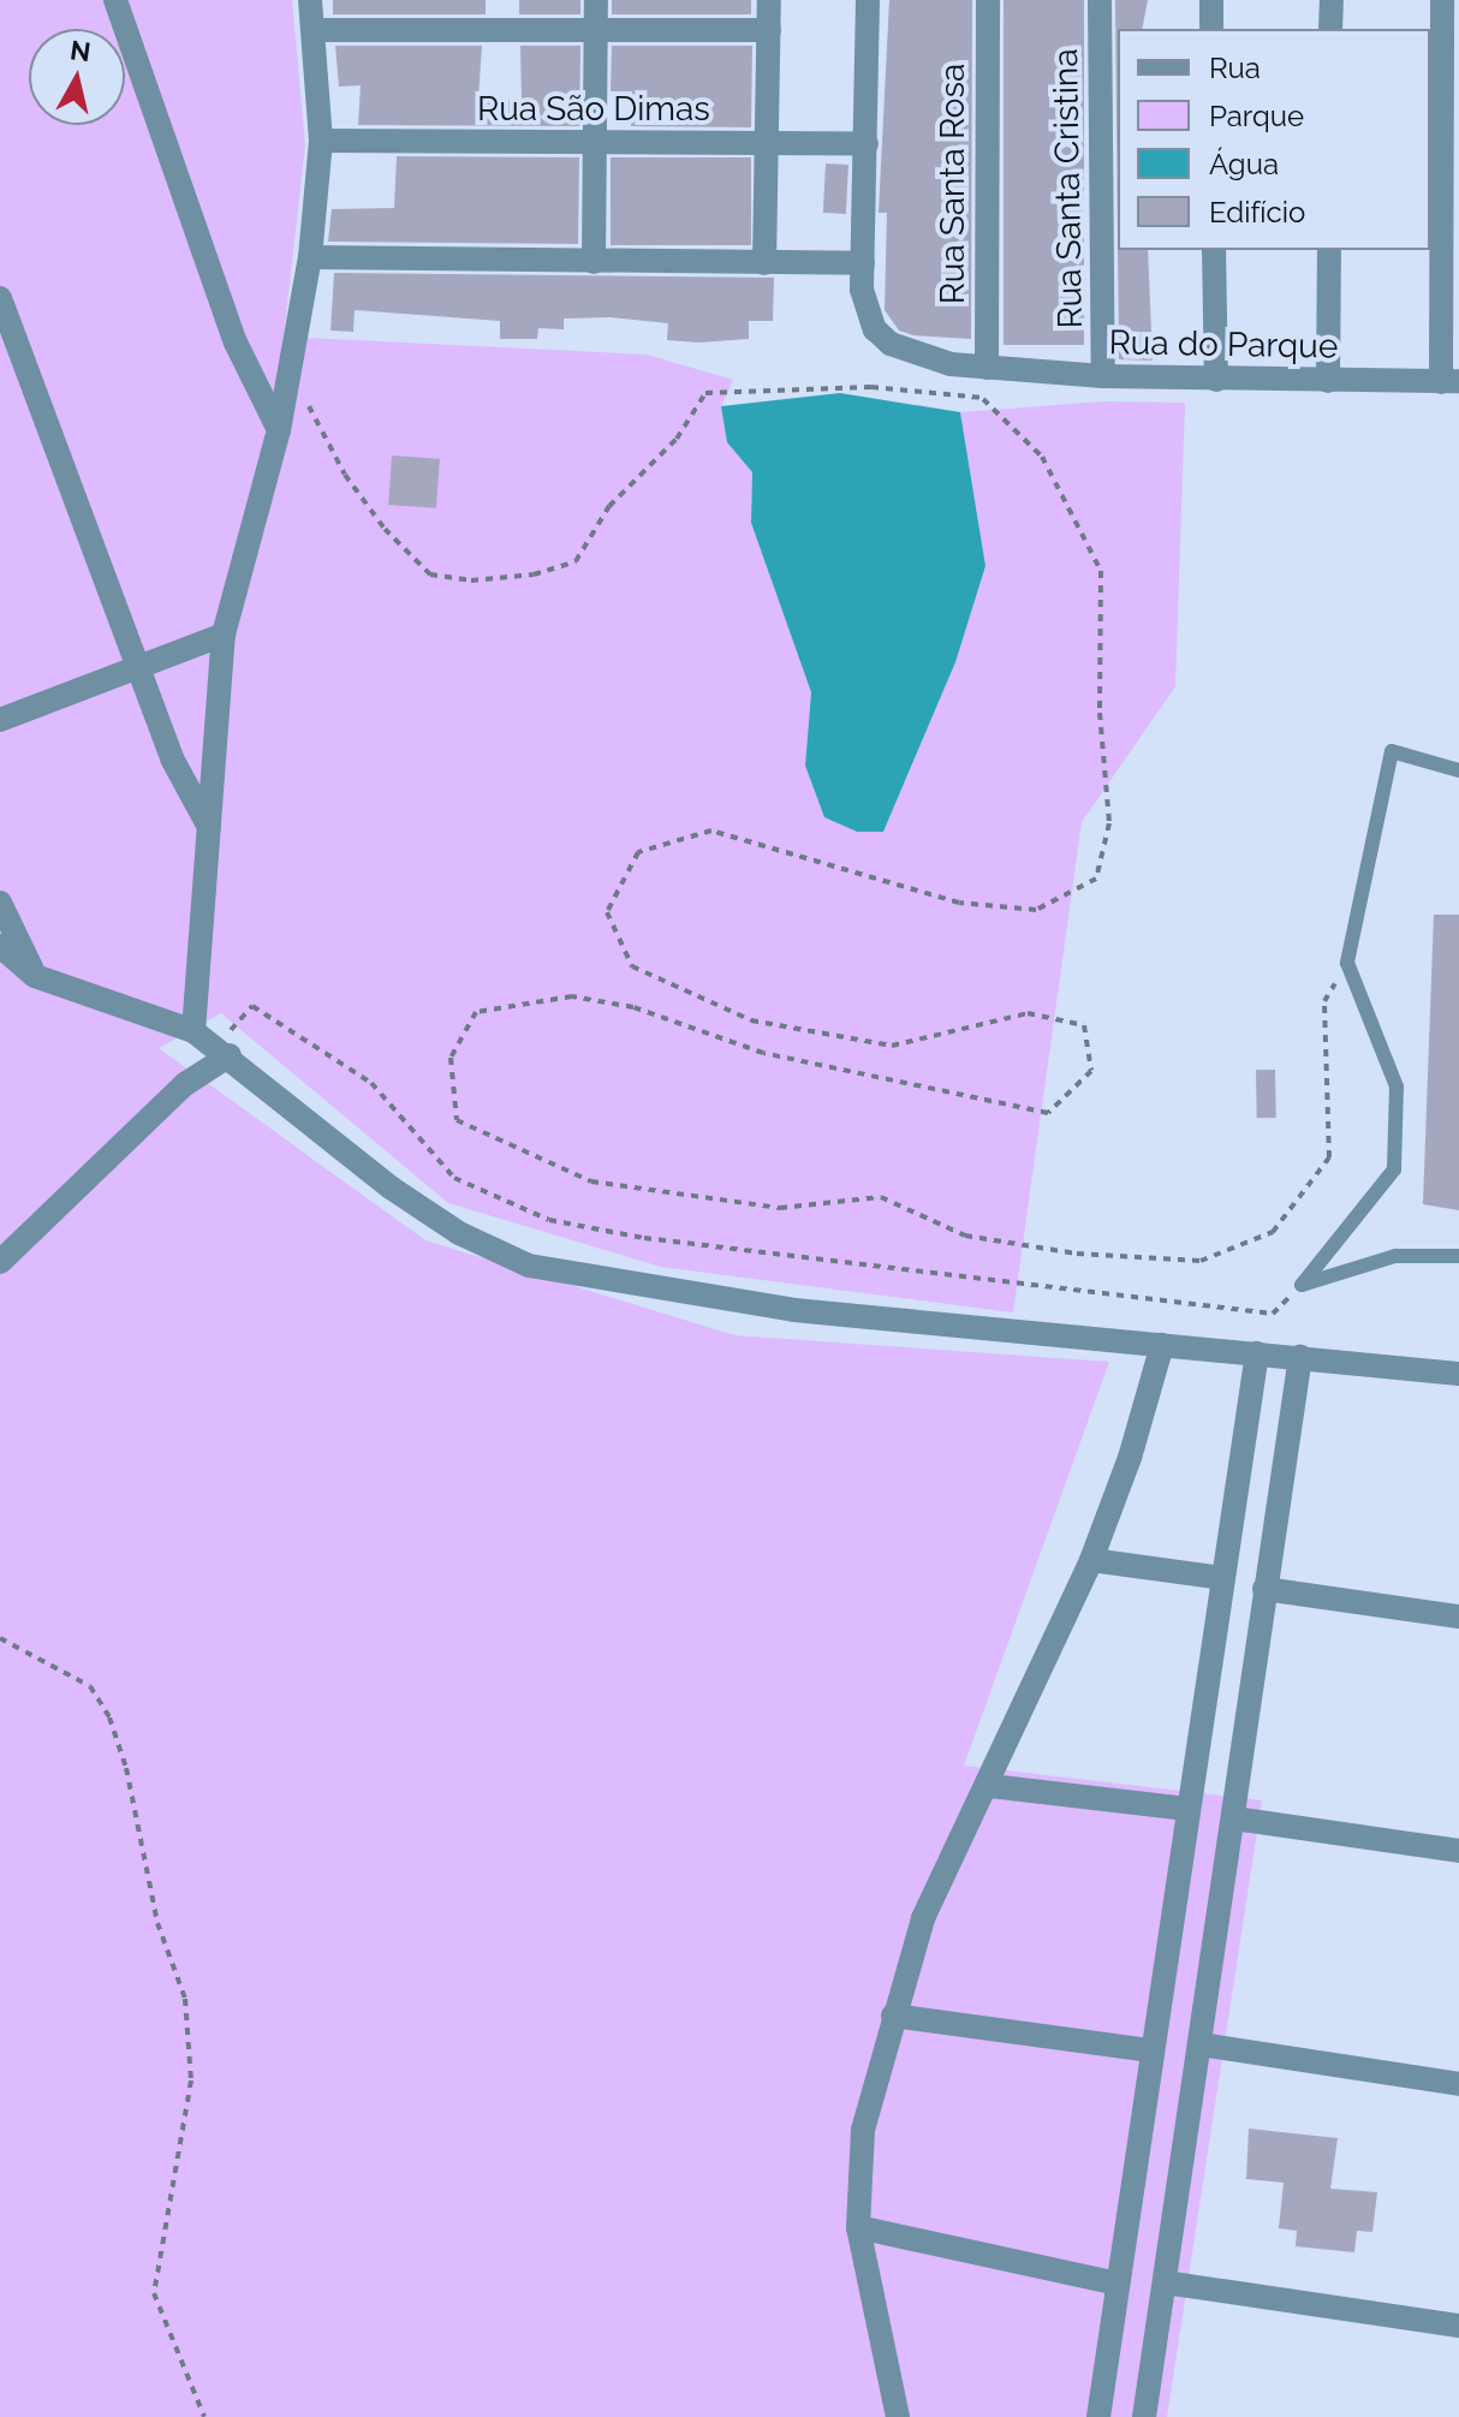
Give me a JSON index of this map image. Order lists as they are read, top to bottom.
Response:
{
  "streets": {
    "street": [
      "Rua São Dimas",
      "Rua Santa Rosa",
      "Rua Santa Cristina",
      "Rua do Parque"
    ]
  },
  "crossings": [
    ["Rua São Dimas", "Rua do Parque"],
    ["Rua Santa Rosa", "Rua do Parque"],
    ["Rua Santa Cristina", "Rua do Parque"]
  ],
  "legend": [
    "Rua",
    "Parque",
    "Água",
    "Edifício"
  ],
  "north": "top"
}
